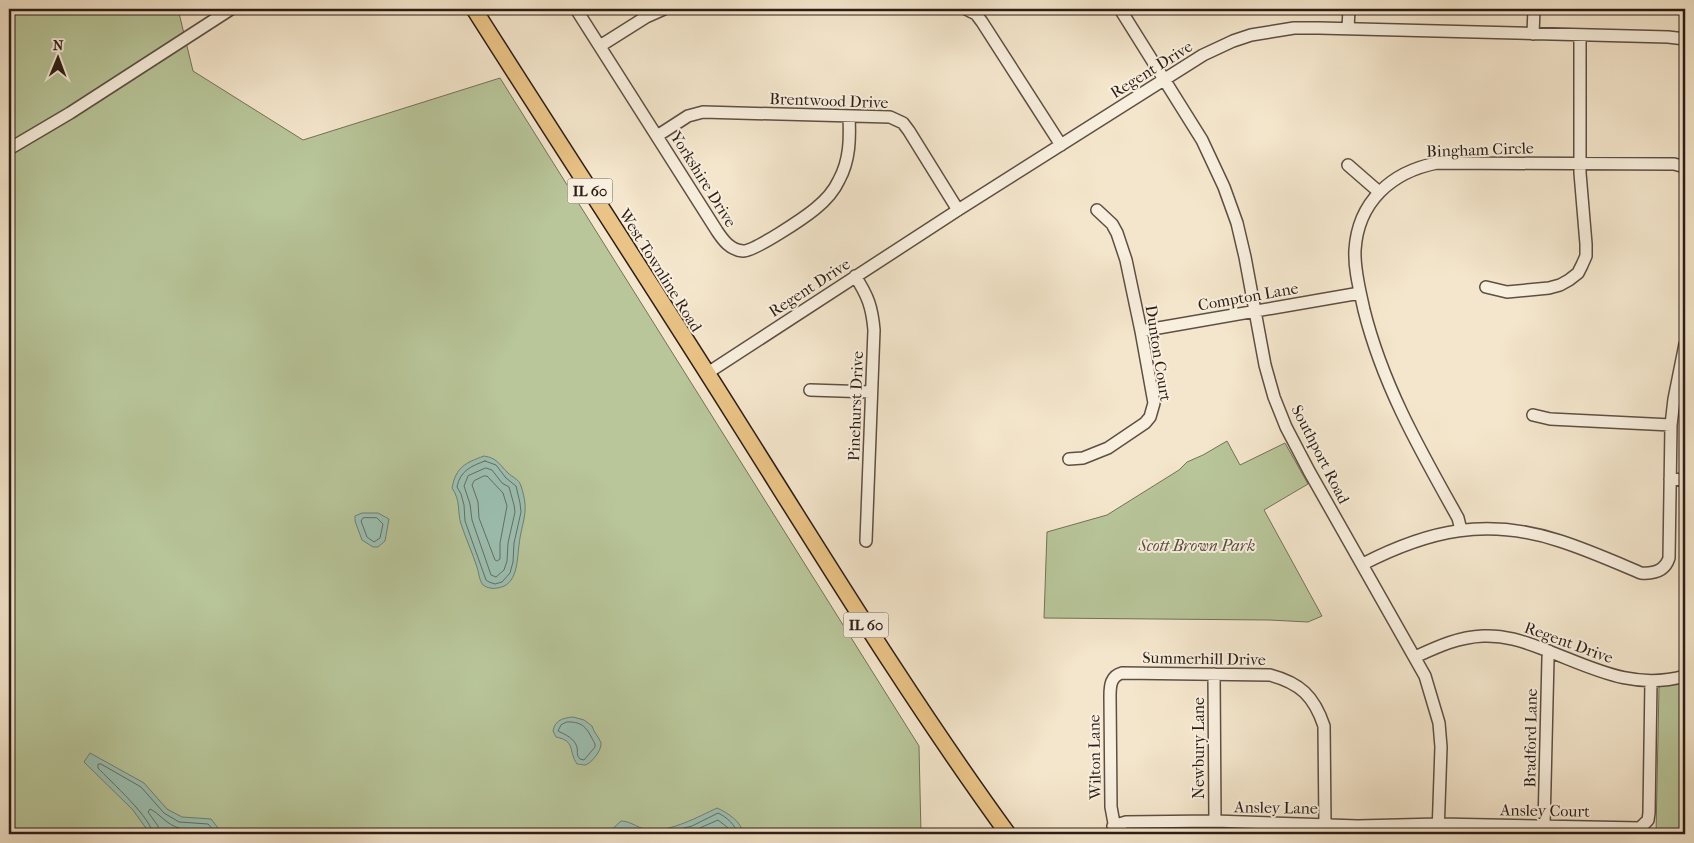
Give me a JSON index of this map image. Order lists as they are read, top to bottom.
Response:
{
  "streets": {
    "main road": ["IL 60", "West Townline Road"],
    "street": [
      "Regent Drive",
      "Brentwood Drive",
      "Bingham Circle",
      "Yorkshire Drive",
      "Compton Lane",
      "Dunton Court",
      "Pinehurst Drive",
      "Southport Road",
      "Summerhill Drive",
      "Bradford Lane",
      "Newbury Lane",
      "Wilton Lane",
      "Ansley Lane",
      "Ansley Court"
    ]
  },
  "crossings": [
    ["Regent Drive", "Brentwood Drive"],
    ["Regent Drive", "IL 60"],
    ["Regent Drive", "West Townline Road"],
    ["Regent Drive", "Pinehurst Drive"],
    ["Regent Drive", "Southport Road"],
    ["Regent Drive", "Bradford Lane"],
    ["Regent Drive", "Ansley Court"],
    ["Brentwood Drive", "Yorkshire Drive"],
    ["Bingham Circle", "Compton Lane"],
    ["IL 60", "West Townline Road"],
    ["Compton Lane", "Dunton Court"],
    ["Compton Lane", "Southport Road"],
    ["Southport Road", "Ansley Lane"],
    ["Southport Road", "Ansley Court"],
    ["Summerhill Drive", "Newbury Lane"],
    ["Summerhill Drive", "Wilton Lane"],
    ["Summerhill Drive", "Ansley Lane"],
    ["Bradford Lane", "Ansley Court"],
    ["Newbury Lane", "Ansley Lane"],
    ["Wilton Lane", "Ansley Lane"],
    ["Ansley Lane", "Ansley Court"]
  ],
  "parks": ["Scott Brown Park"],
  "north": "top"
}
